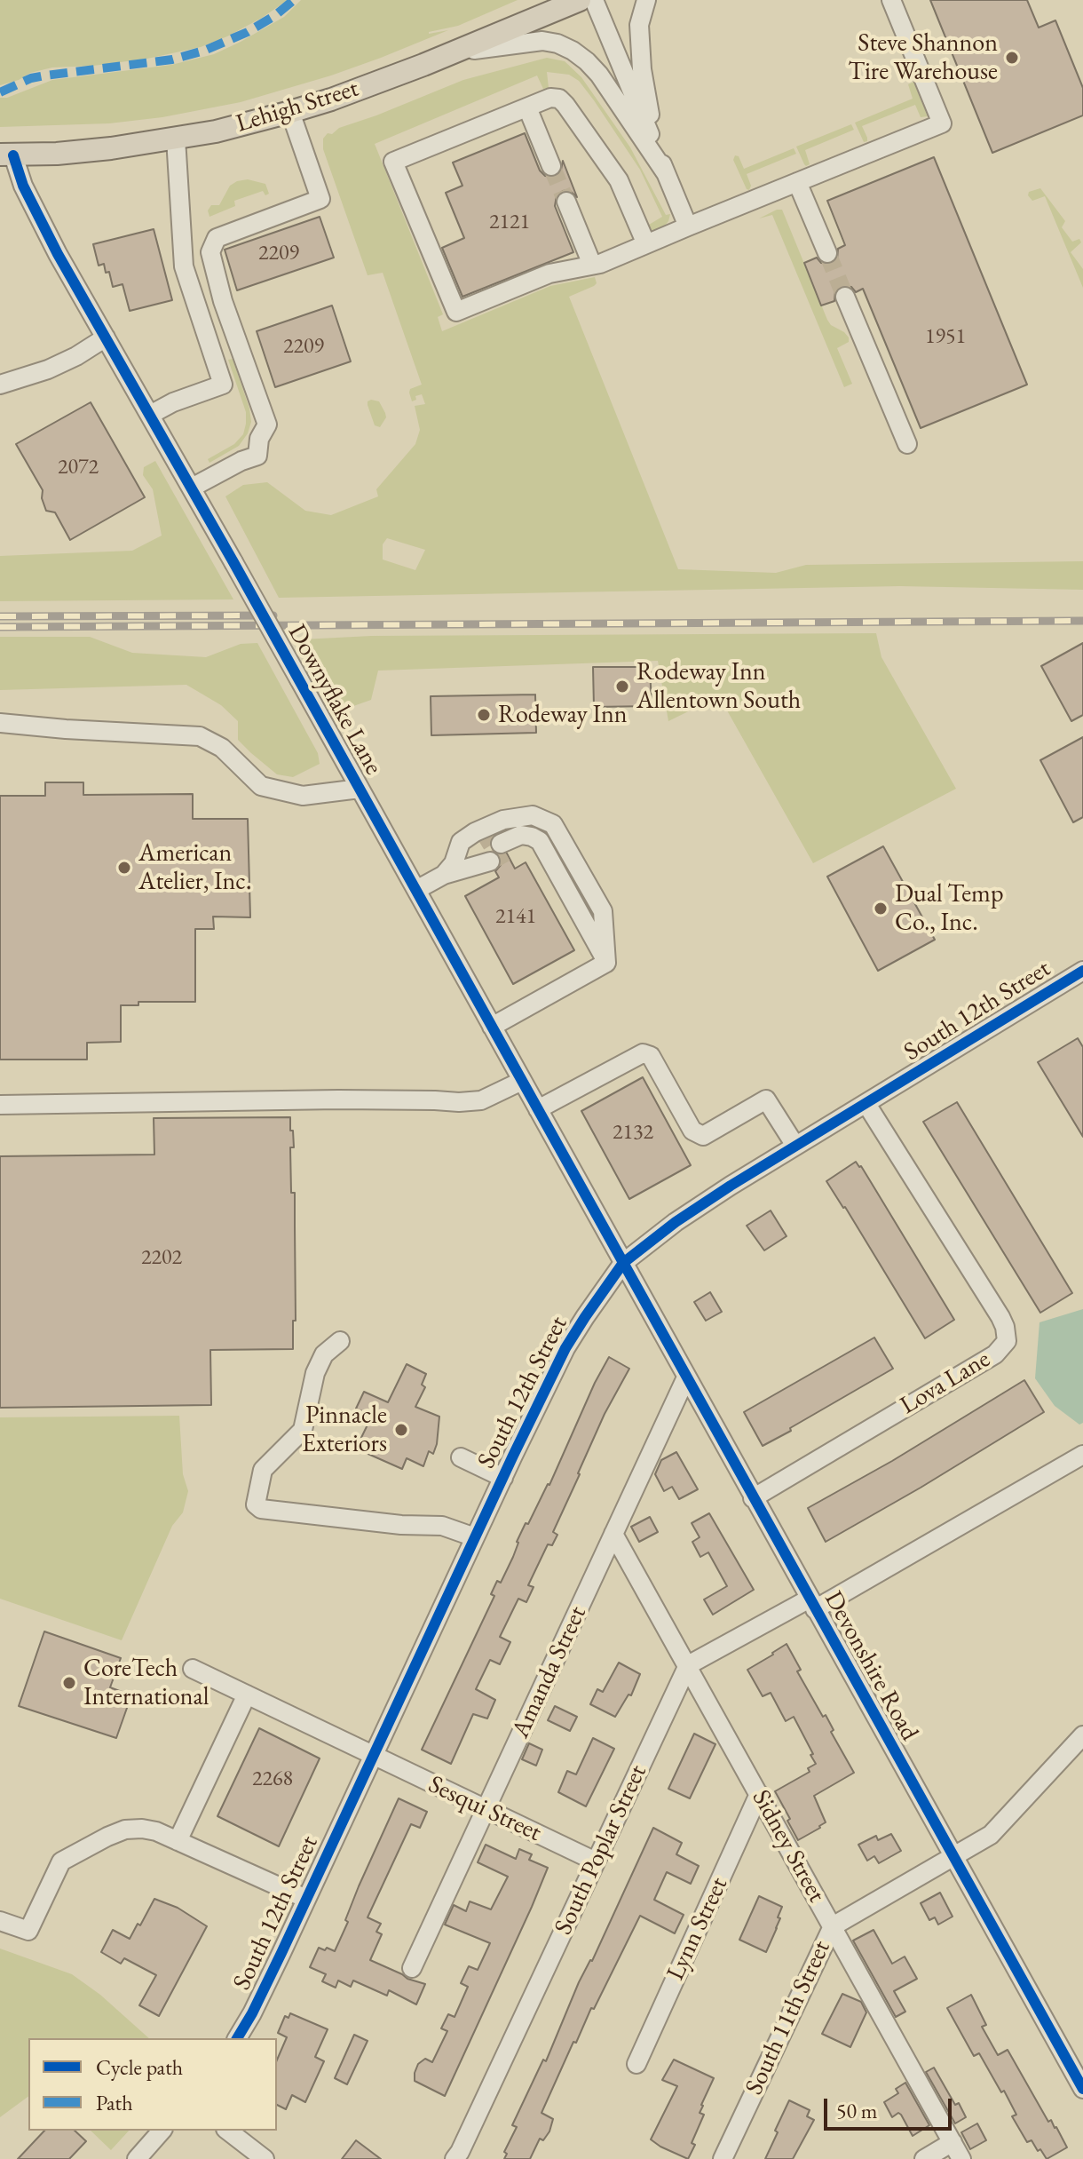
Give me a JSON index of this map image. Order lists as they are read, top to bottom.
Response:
{
  "streets": {
    "main road": ["Lehigh Street"],
    "street": [
      "Downyflake Lane",
      "South 12th Street",
      "Lova Lane",
      "Devonshire Road",
      "Amanda Street",
      "Sesqui Street",
      "Sidney Street",
      "South Poplar Street",
      "Lynn Street",
      "South 11th Street"
    ]
  },
  "crossings": [
    ["Lehigh Street", "Downyflake Lane"],
    ["Downyflake Lane", "South 12th Street"],
    ["Downyflake Lane", "Devonshire Road"],
    ["South 12th Street", "Lova Lane"],
    ["South 12th Street", "Devonshire Road"],
    ["South 12th Street", "Sesqui Street"],
    ["Lova Lane", "Devonshire Road"],
    ["Devonshire Road", "Amanda Street"],
    ["Devonshire Road", "South 11th Street"],
    ["Amanda Street", "Sesqui Street"],
    ["Amanda Street", "Sidney Street"],
    ["Sesqui Street", "South Poplar Street"],
    ["Sidney Street", "South Poplar Street"],
    ["Sidney Street", "Lynn Street"],
    ["Sidney Street", "South 11th Street"]
  ],
  "places": [
    "Steve Shannon Tire Warehouse",
    "Rodeway Inn Allentown South",
    "Rodeway Inn",
    "American Atelier, Inc.",
    "Dual Temp Co., Inc.",
    "Pinnacle Exteriors",
    "CoreTech International"
  ],
  "house_numbers": [
    "2121",
    "2209",
    "1951",
    "2209",
    "2072",
    "2141",
    "2132",
    "2202",
    "2268"
  ],
  "legend": ["Cycle path", "Path"],
  "scale_bar": "50 m"
}
